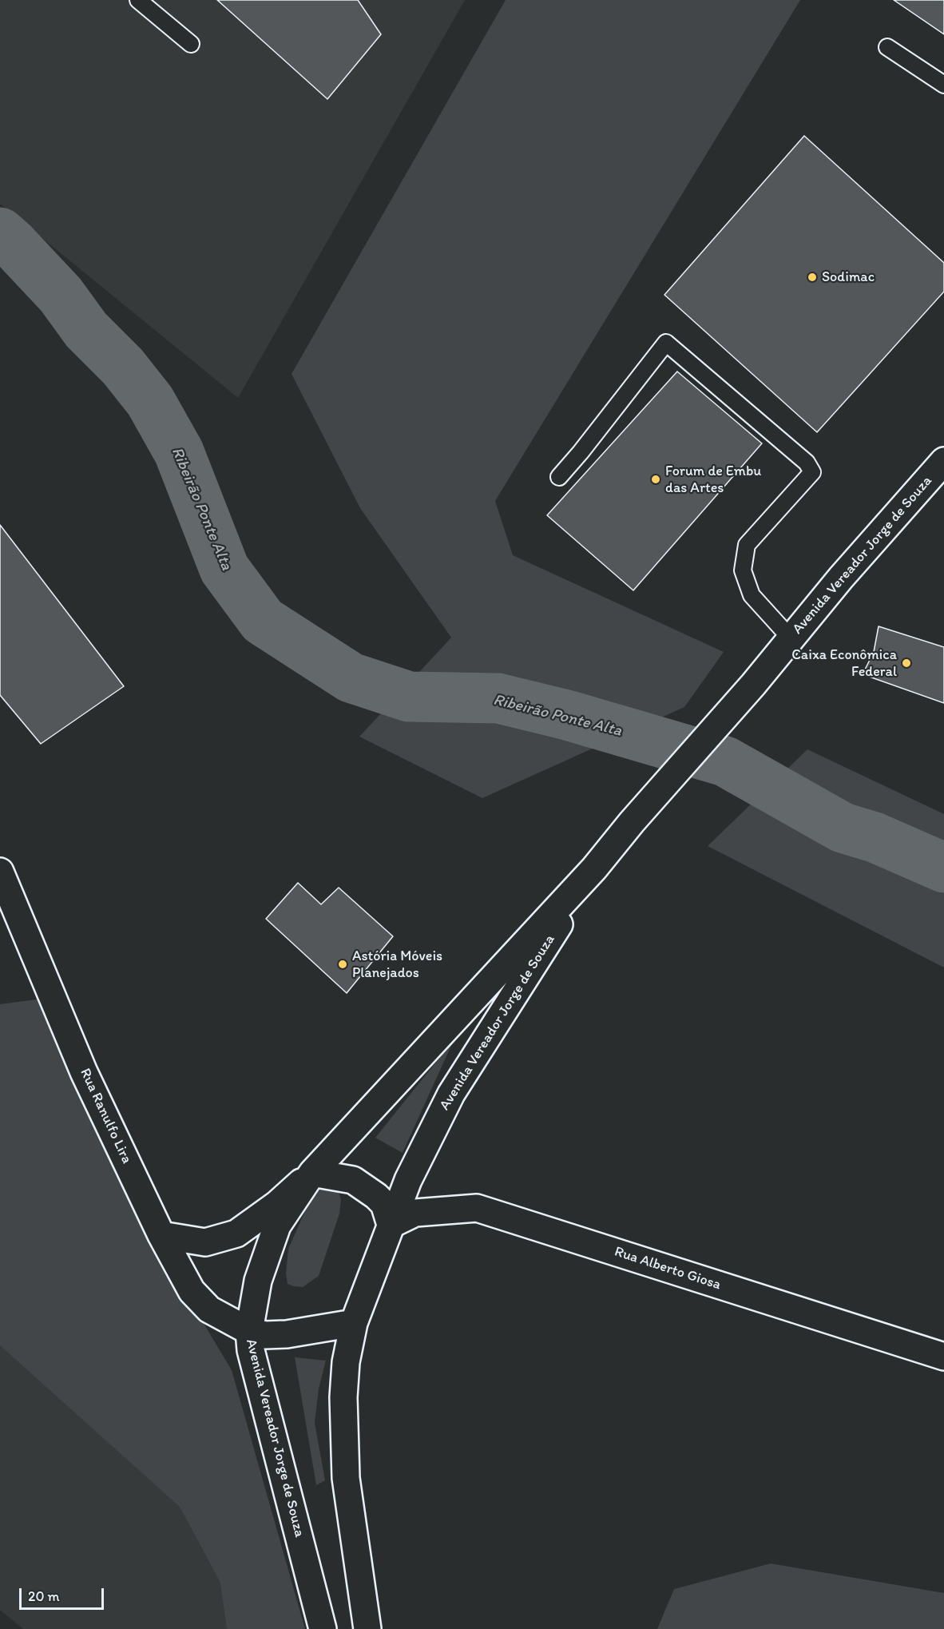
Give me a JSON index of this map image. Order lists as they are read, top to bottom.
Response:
{
  "streets": {
    "main road": ["Avenida Vereador Jorge de Souza", "Rua Ranulfo Lira", "Rua Alberto Giosa"]
  },
  "crossings": [
    ["Avenida Vereador Jorge de Souza", "Rua Ranulfo Lira"],
    ["Avenida Vereador Jorge de Souza", "Rua Alberto Giosa"]
  ],
  "water": ["Ribeirão Ponte Alta"],
  "places": [
    "Sodimac",
    "Forum de Embu das Artes",
    "Caixa Econômica Federal",
    "Astória Móveis Planejados"
  ],
  "scale_bar": "20 m"
}
